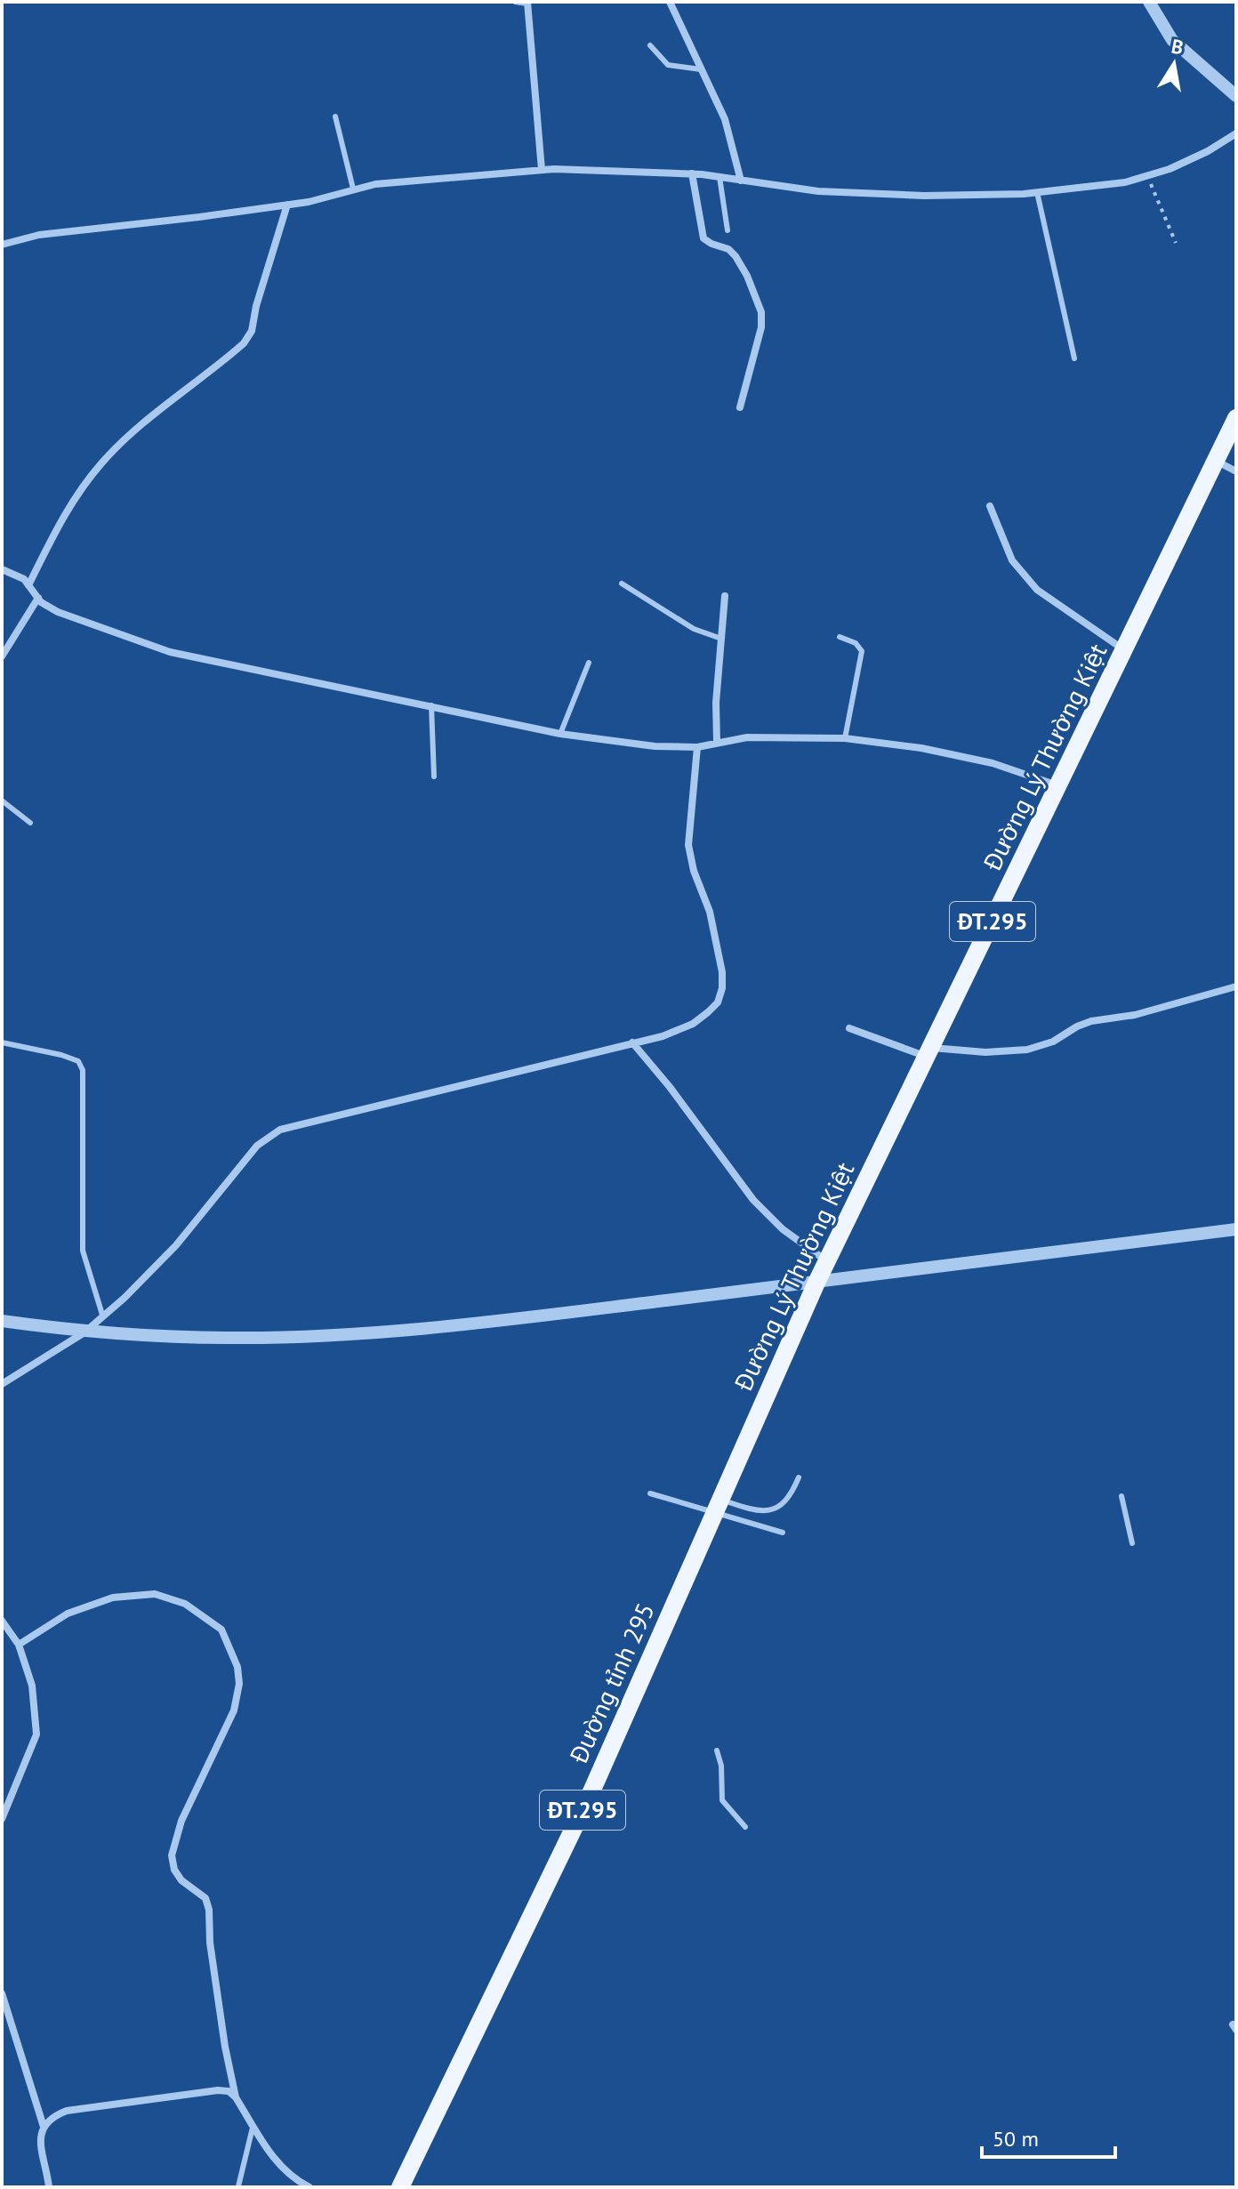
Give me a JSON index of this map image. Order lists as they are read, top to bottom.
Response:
{
  "streets": {
    "main road": ["Đường Lý Thường Kiệt", "ĐT.295", "Đường tỉnh 295"]
  },
  "crossings": [
    ["Đường Lý Thường Kiệt", "Đường tỉnh 295"]
  ],
  "scale_bar": "50 m",
  "north": "top"
}
